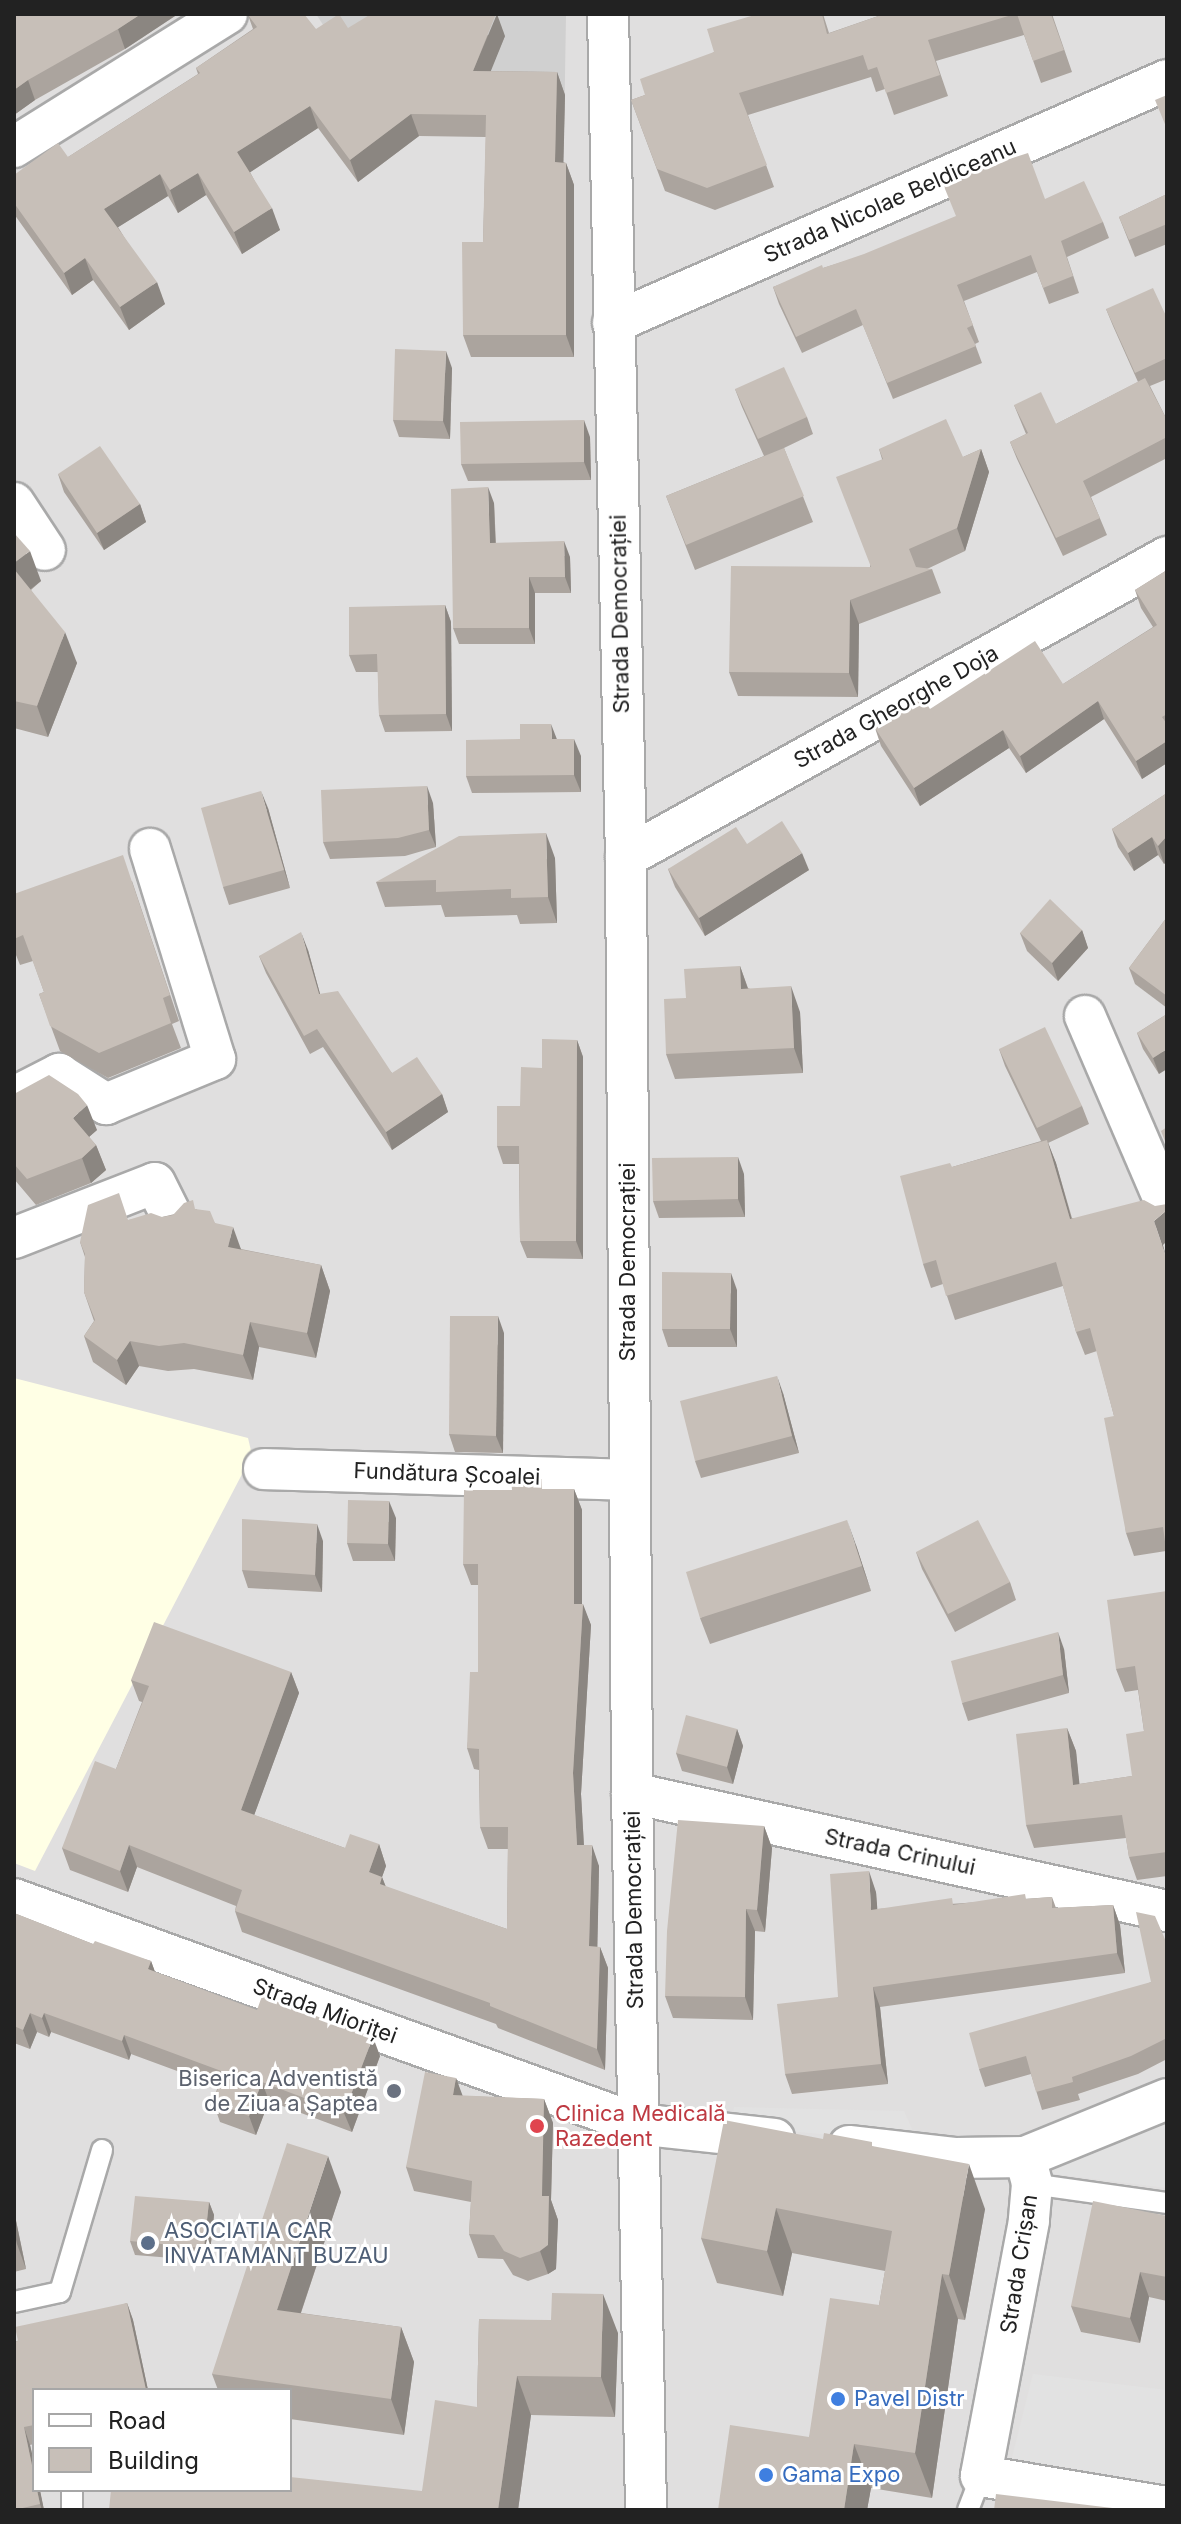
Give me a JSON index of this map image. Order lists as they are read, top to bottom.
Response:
{
  "streets": {
    "street": [
      "Strada Nicolae Beldiceanu",
      "Strada Democrației",
      "Strada Gheorghe Doja",
      "Fundătura Școalei",
      "Strada Crinului",
      "Strada Mioriței",
      "Strada Crișan"
    ]
  },
  "crossings": [
    ["Strada Nicolae Beldiceanu", "Strada Democrației"],
    ["Strada Democrației", "Strada Gheorghe Doja"],
    ["Strada Democrației", "Fundătura Școalei"],
    ["Strada Democrației", "Strada Crinului"],
    ["Strada Democrației", "Strada Mioriței"]
  ],
  "places": [
    "Biserica Adventistă de Ziua a Șaptea",
    "Clinica Medicală Razedent",
    "ASOCIATIA CAR INVATAMANT BUZAU",
    "Pavel Distr",
    "Gama Expo"
  ],
  "legend": ["Road", "Building"]
}
